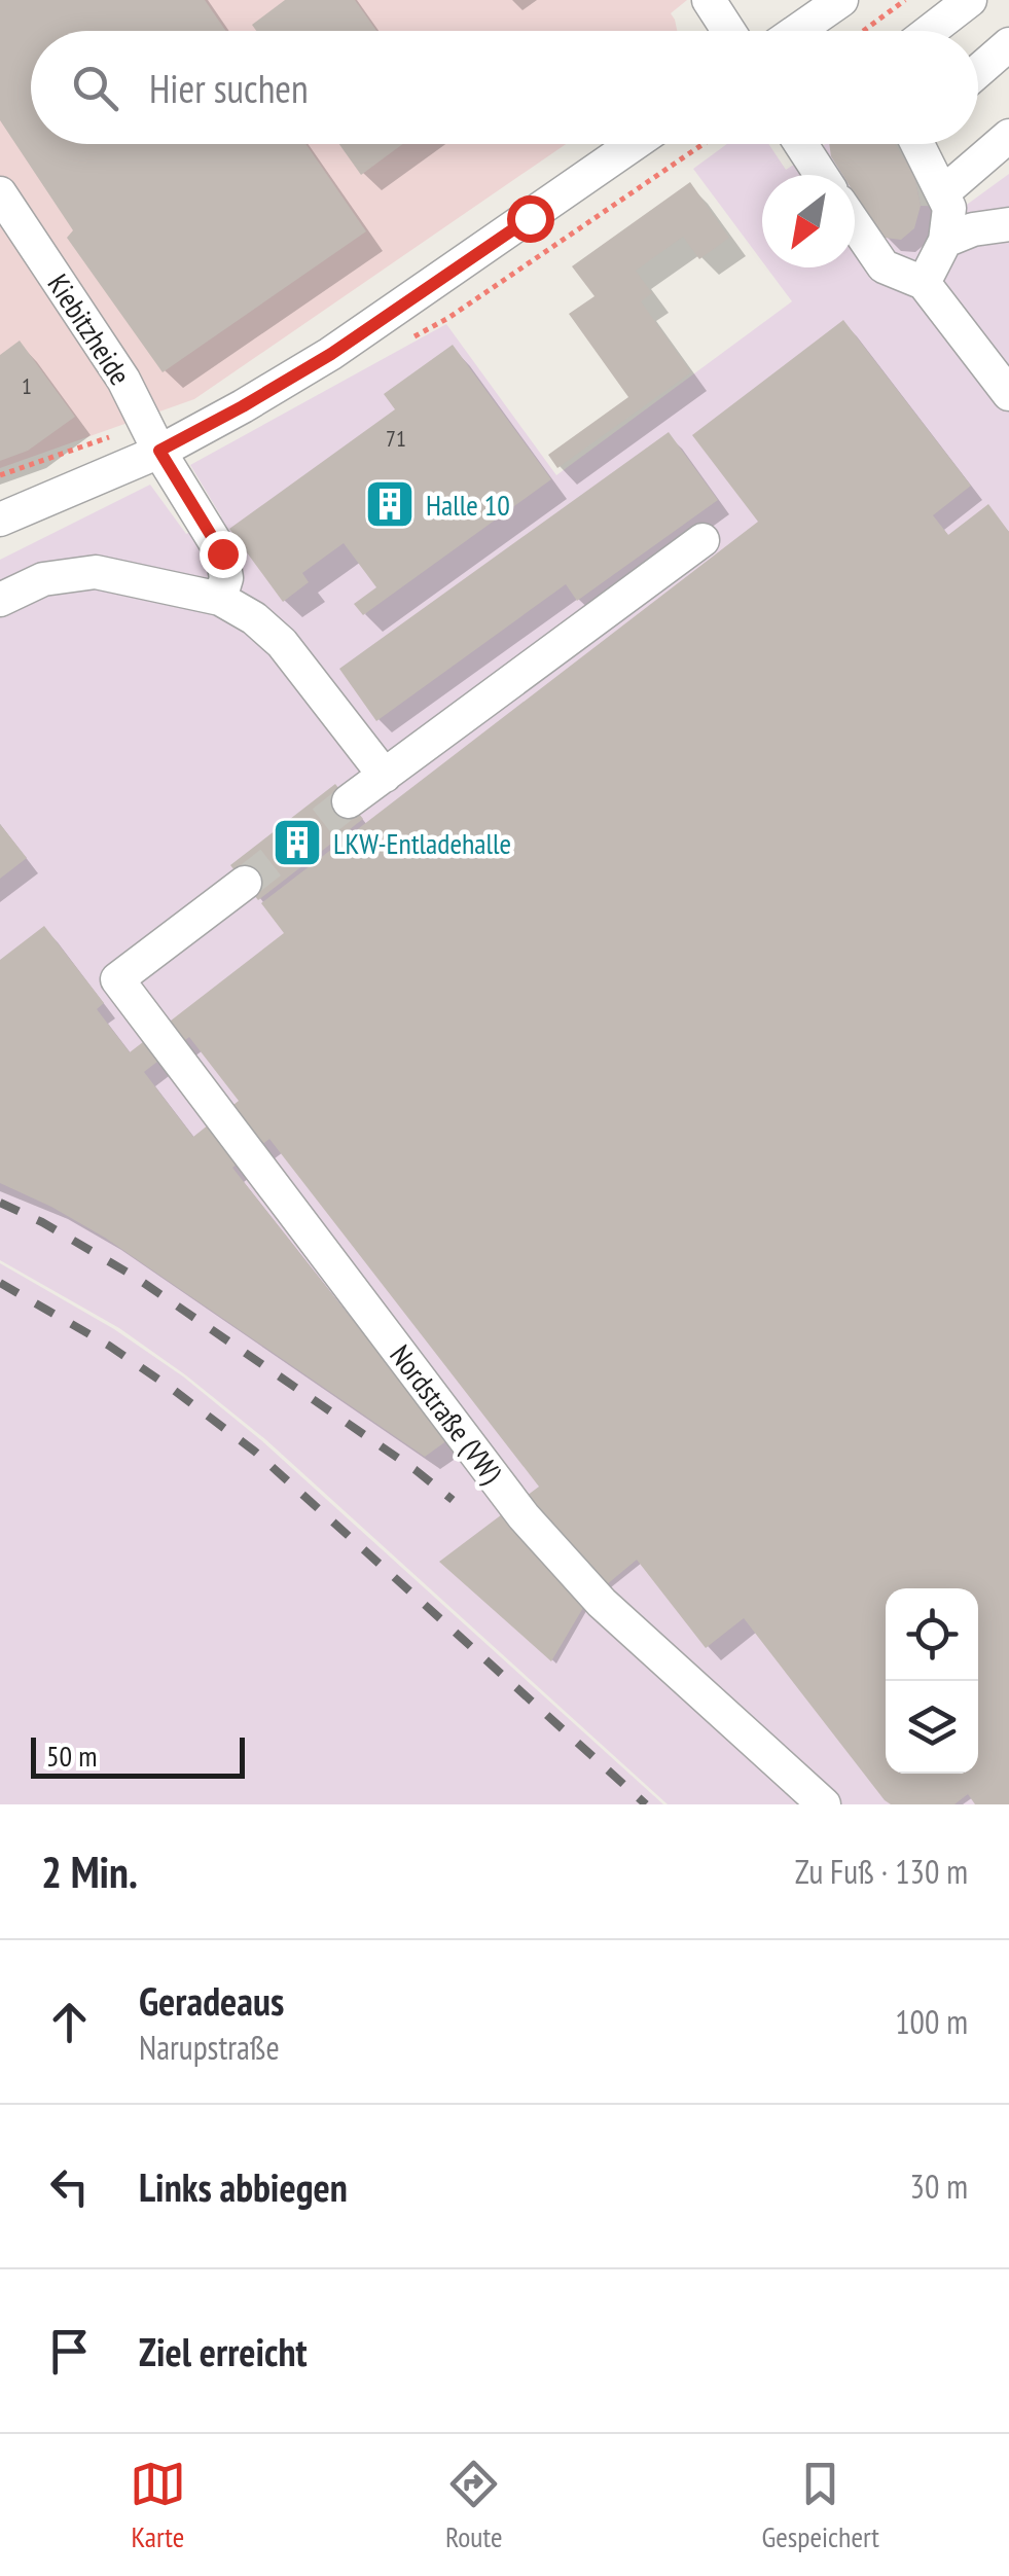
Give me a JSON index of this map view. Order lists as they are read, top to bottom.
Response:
{
  "streets": {
    "street": ["Kiebitzheide", "Nordstraße (VW)"]
  },
  "places": {
    "building": ["Halle 10", "LKW-Entladehalle"]
  },
  "house_numbers": ["1", "71"],
  "scale_bar": "50 m",
  "north": "bottom left",
  "page": {
    "search": "Hier suchen",
    "scale": "50 m",
    "heading": ["2 Min.", "Zu Fuß · 130 m"],
    "list": [
      ["Geradeaus", "Narupstraße", "100 m"],
      ["Links abbiegen", "30 m"],
      "Ziel erreicht"
    ],
    "nav": ["Karte", "Route", "Gespeichert"]
  }
}
